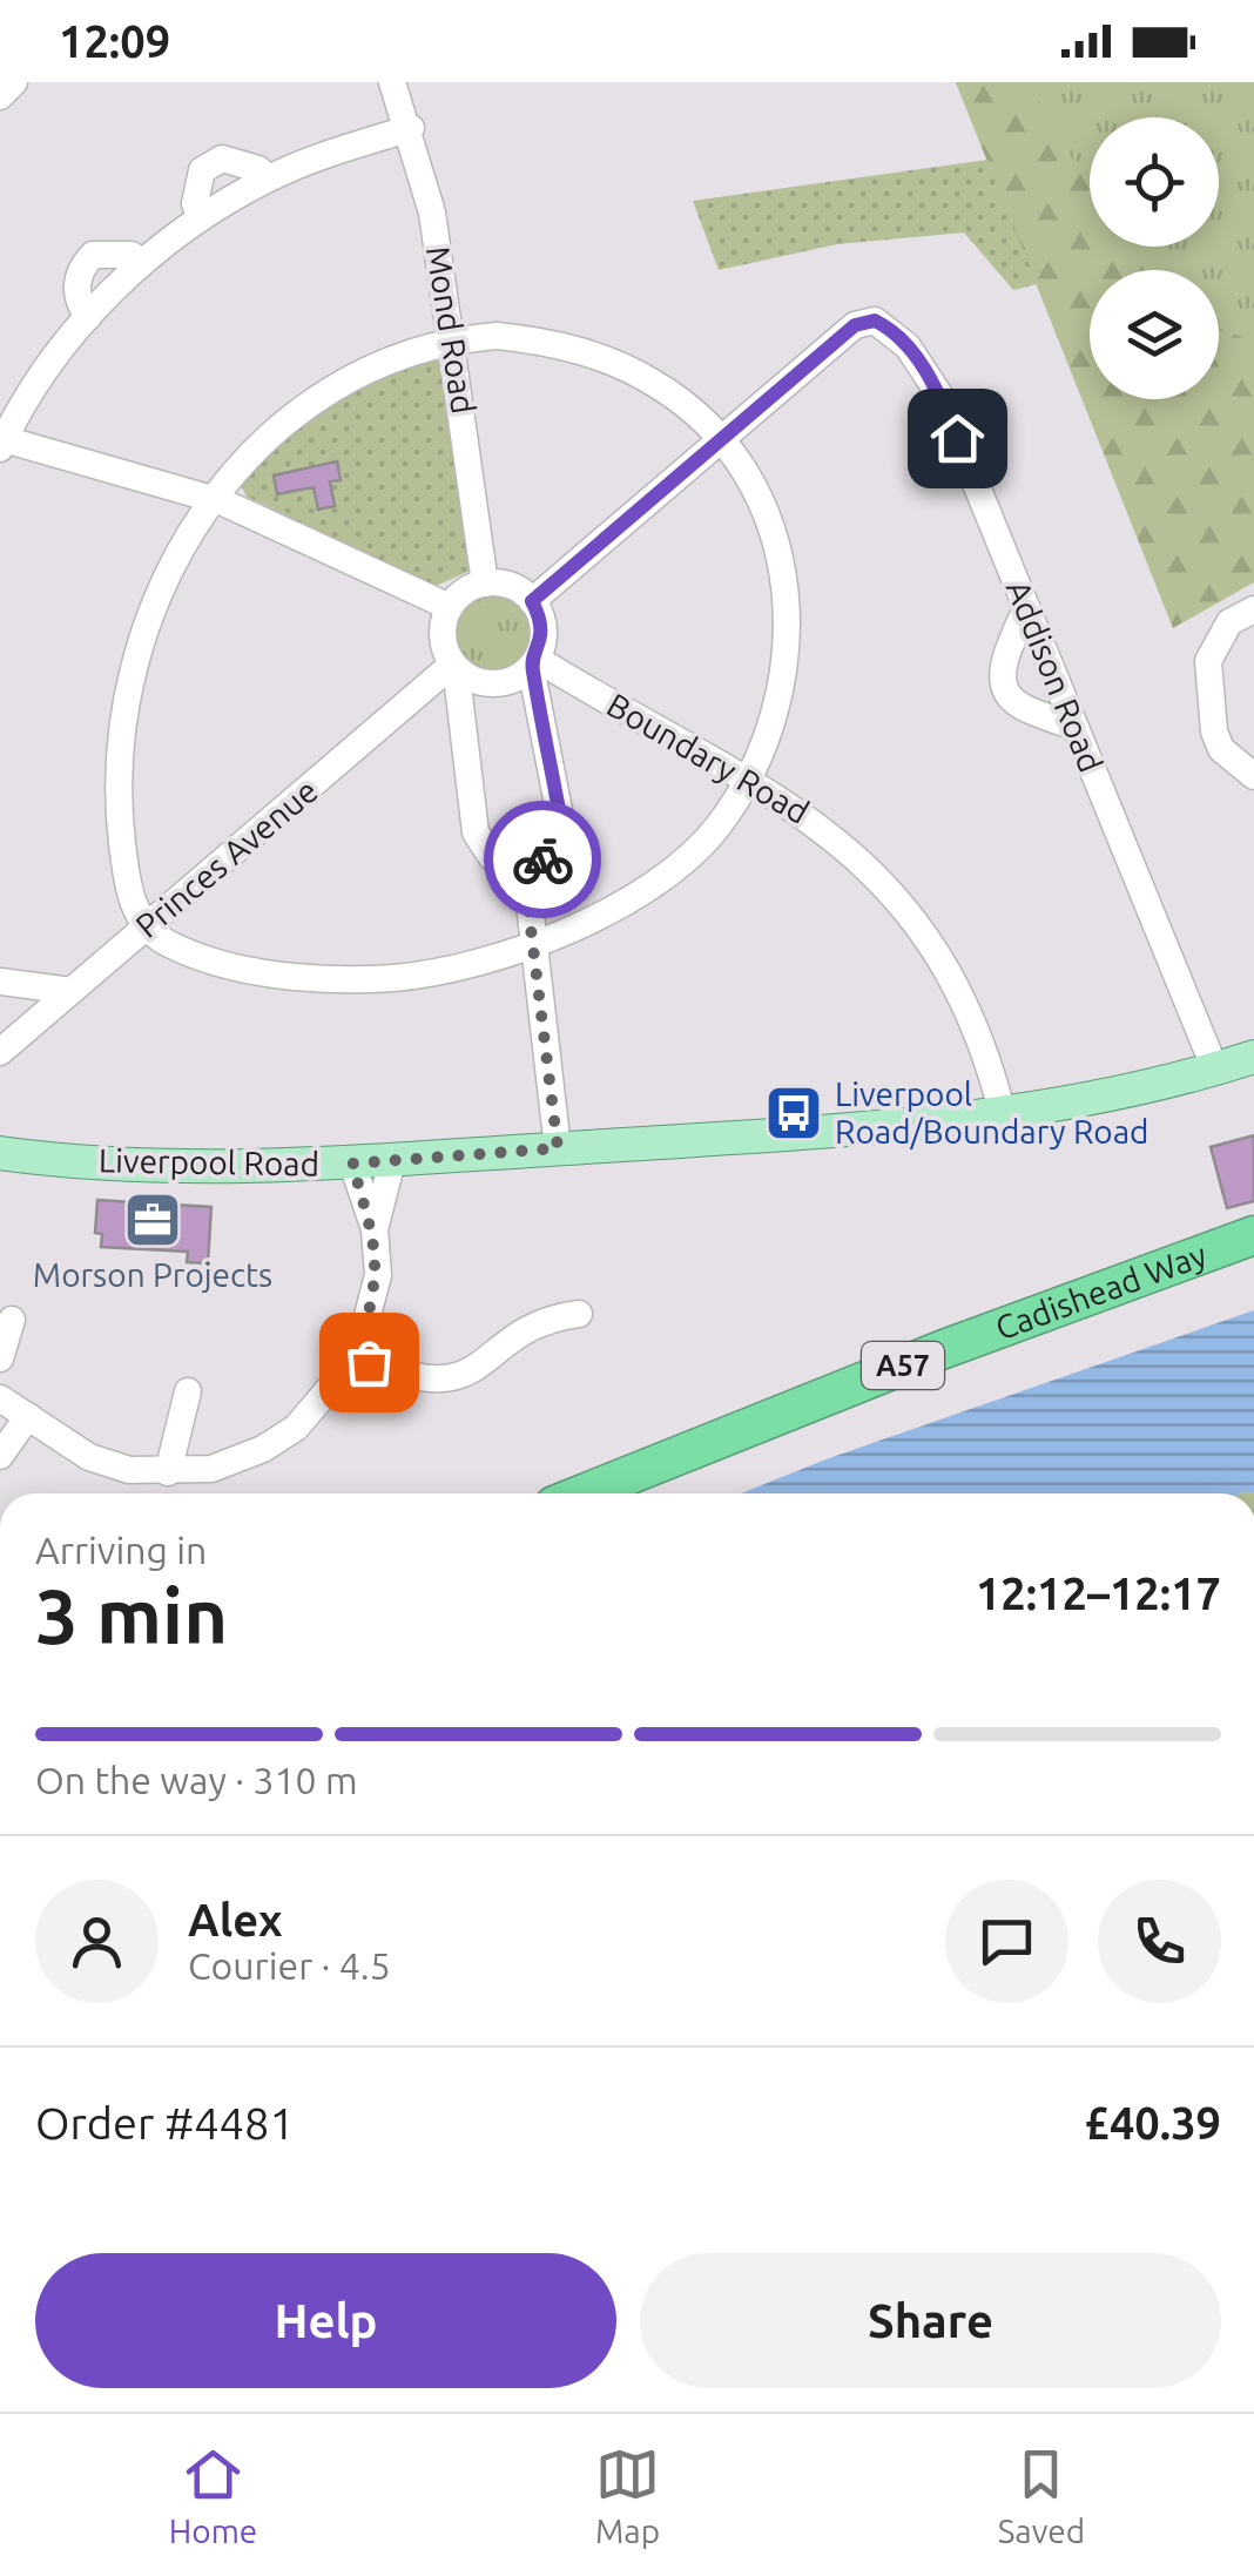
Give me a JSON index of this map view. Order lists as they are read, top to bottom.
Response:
{
  "streets": {
    "highway": ["Cadishead Way", "A57"],
    "main road": ["Liverpool Road"],
    "street": [
      "Mond Road",
      "Addison Road",
      "Boundary Road",
      "Princes Avenue"
    ]
  },
  "crossings": [
    ["Mond Road", "Boundary Road"],
    ["Mond Road", "Princes Avenue"],
    ["Addison Road", "Liverpool Road"],
    ["Boundary Road", "Princes Avenue"],
    ["Boundary Road", "Liverpool Road"]
  ],
  "places": {
    "bus stop": ["Liverpool Road/Boundary Road"],
    "office": ["Morson Projects"]
  },
  "page": {
    "status": "12:09",
    "heading": ["3 min", "Arriving in", "12:12–12:17"],
    "panel": [
      "Alex",
      "Courier · 4.5",
      "Order #4481",
      "£40.39"
    ],
    "bar": "On the way · 310 m",
    "buttons": ["Help", "Share"],
    "tabs": ["Home", "Map", "Saved"]
  }
}
